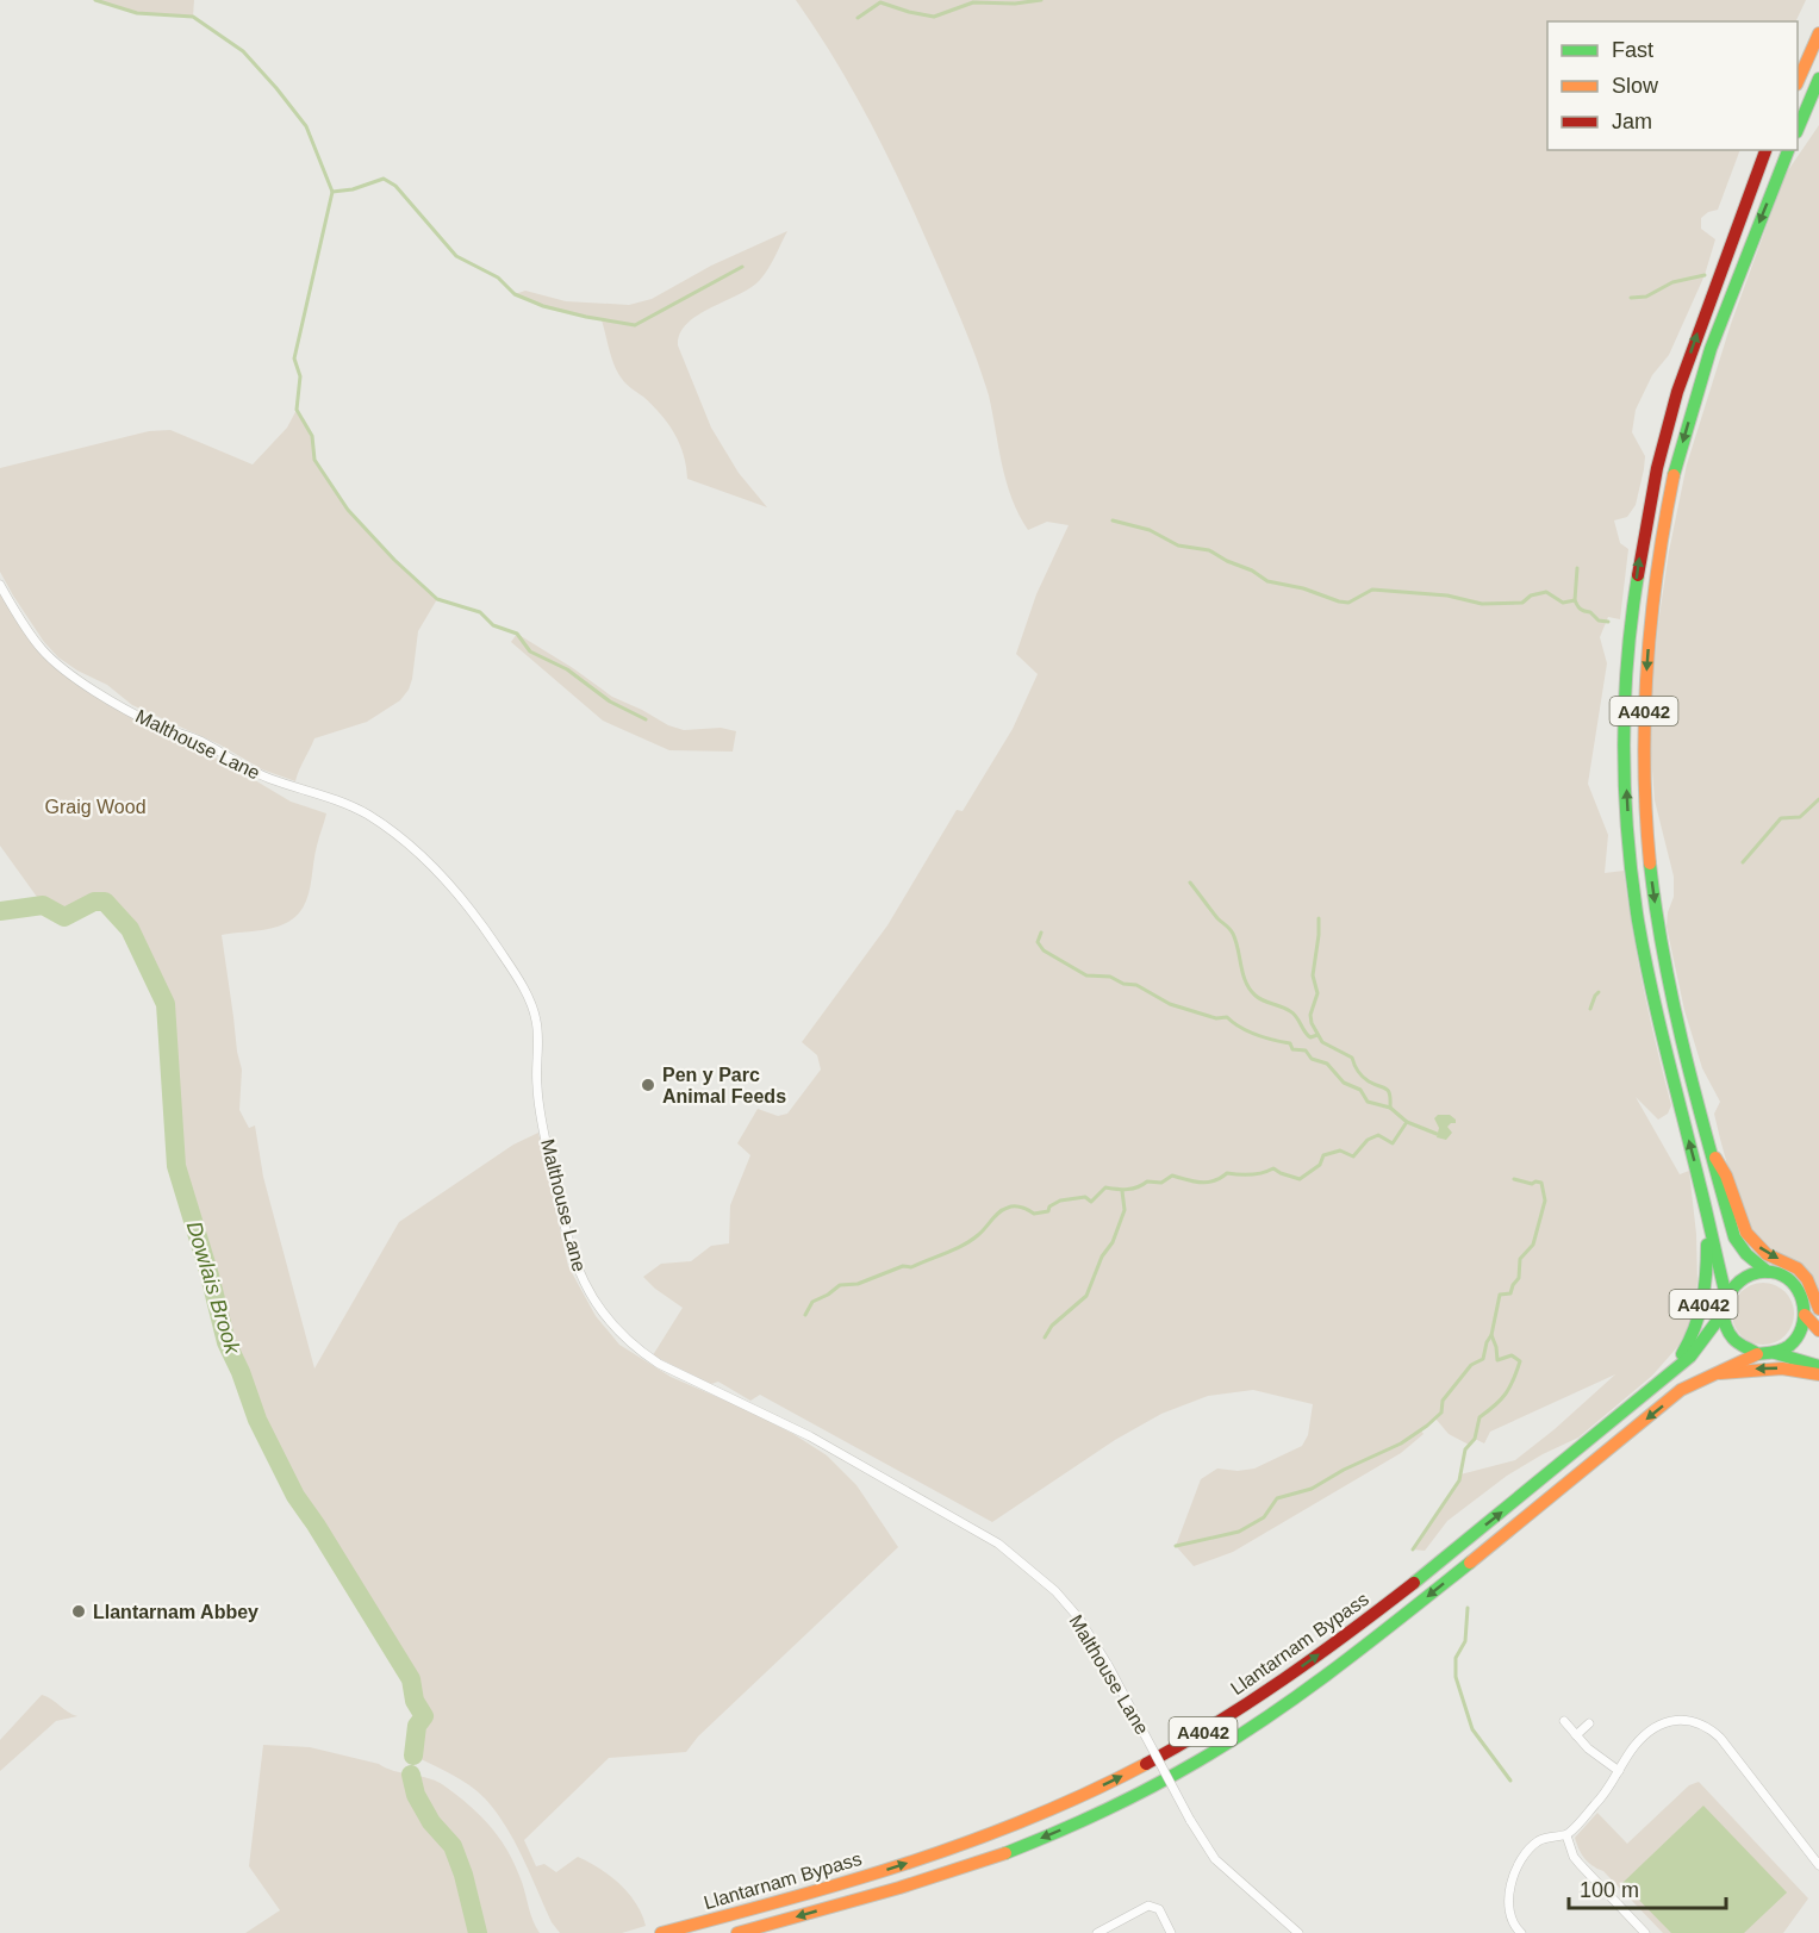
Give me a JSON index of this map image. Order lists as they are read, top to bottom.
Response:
{
  "streets": {
    "main road": ["A4042", "Llantarnam Bypass"],
    "street": ["Malthouse Lane"]
  },
  "crossings": [
    ["A4042", "Llantarnam Bypass"]
  ],
  "water": ["Dowlais Brook"],
  "parks": ["Graig Wood"],
  "places": ["Pen y Parc Animal Feeds", "Llantarnam Abbey"],
  "legend": ["Fast", "Slow", "Jam"],
  "scale_bar": "100 m"
}
